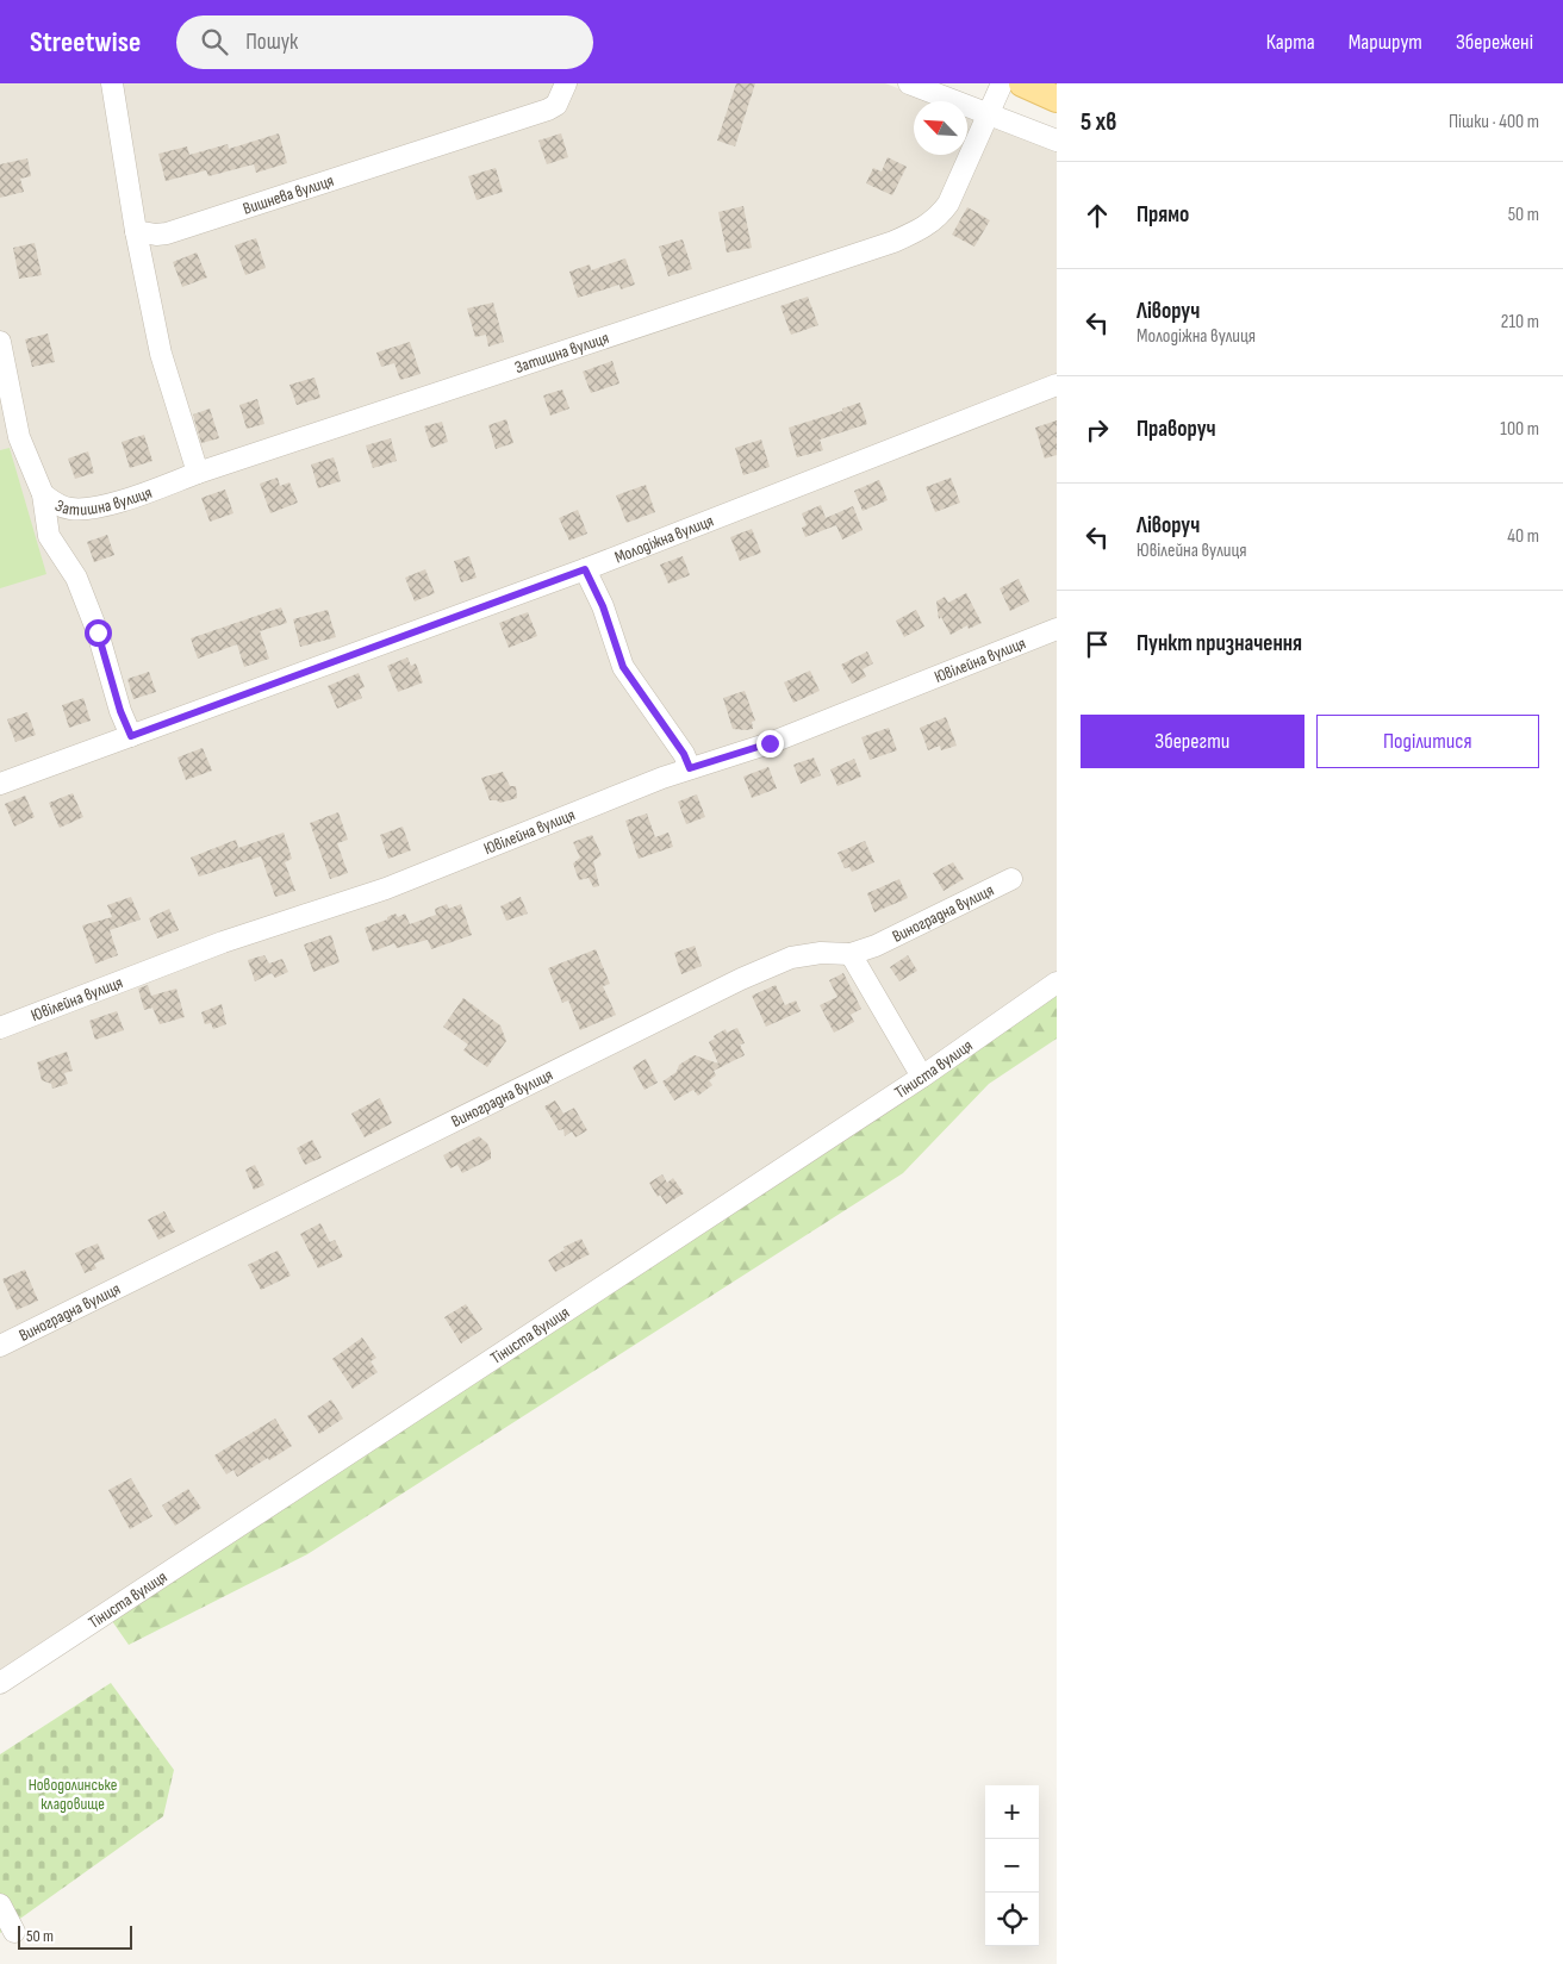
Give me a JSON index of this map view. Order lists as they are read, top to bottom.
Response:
{
  "streets": {
    "street": [
      "Вишнева вулиця",
      "Затишна вулиця",
      "Молодіжна вулиця",
      "Ювілейна вулиця",
      "Виноградна вулиця",
      "Тіниста вулиця"
    ]
  },
  "parks": ["Новодолинське кладовище"],
  "scale_bar": "50 m",
  "north": "top left",
  "page": {
    "header": "Streetwise",
    "search": "Пошук",
    "nav": ["Карта", "Маршрут", "Збережені"],
    "heading": ["5 хв", "Пішки · 400 m"],
    "list": [
      ["Прямо", "50 m"],
      ["Ліворуч", "Молодіжна вулиця", "210 m"],
      ["Праворуч", "100 m"],
      ["Ліворуч", "Ювілейна вулиця", "40 m"],
      "Пункт призначення"
    ],
    "buttons": ["Зберегти", "Поділитися"],
    "map_buttons": ["+", "−"],
    "scale": "50 m"
  }
}
